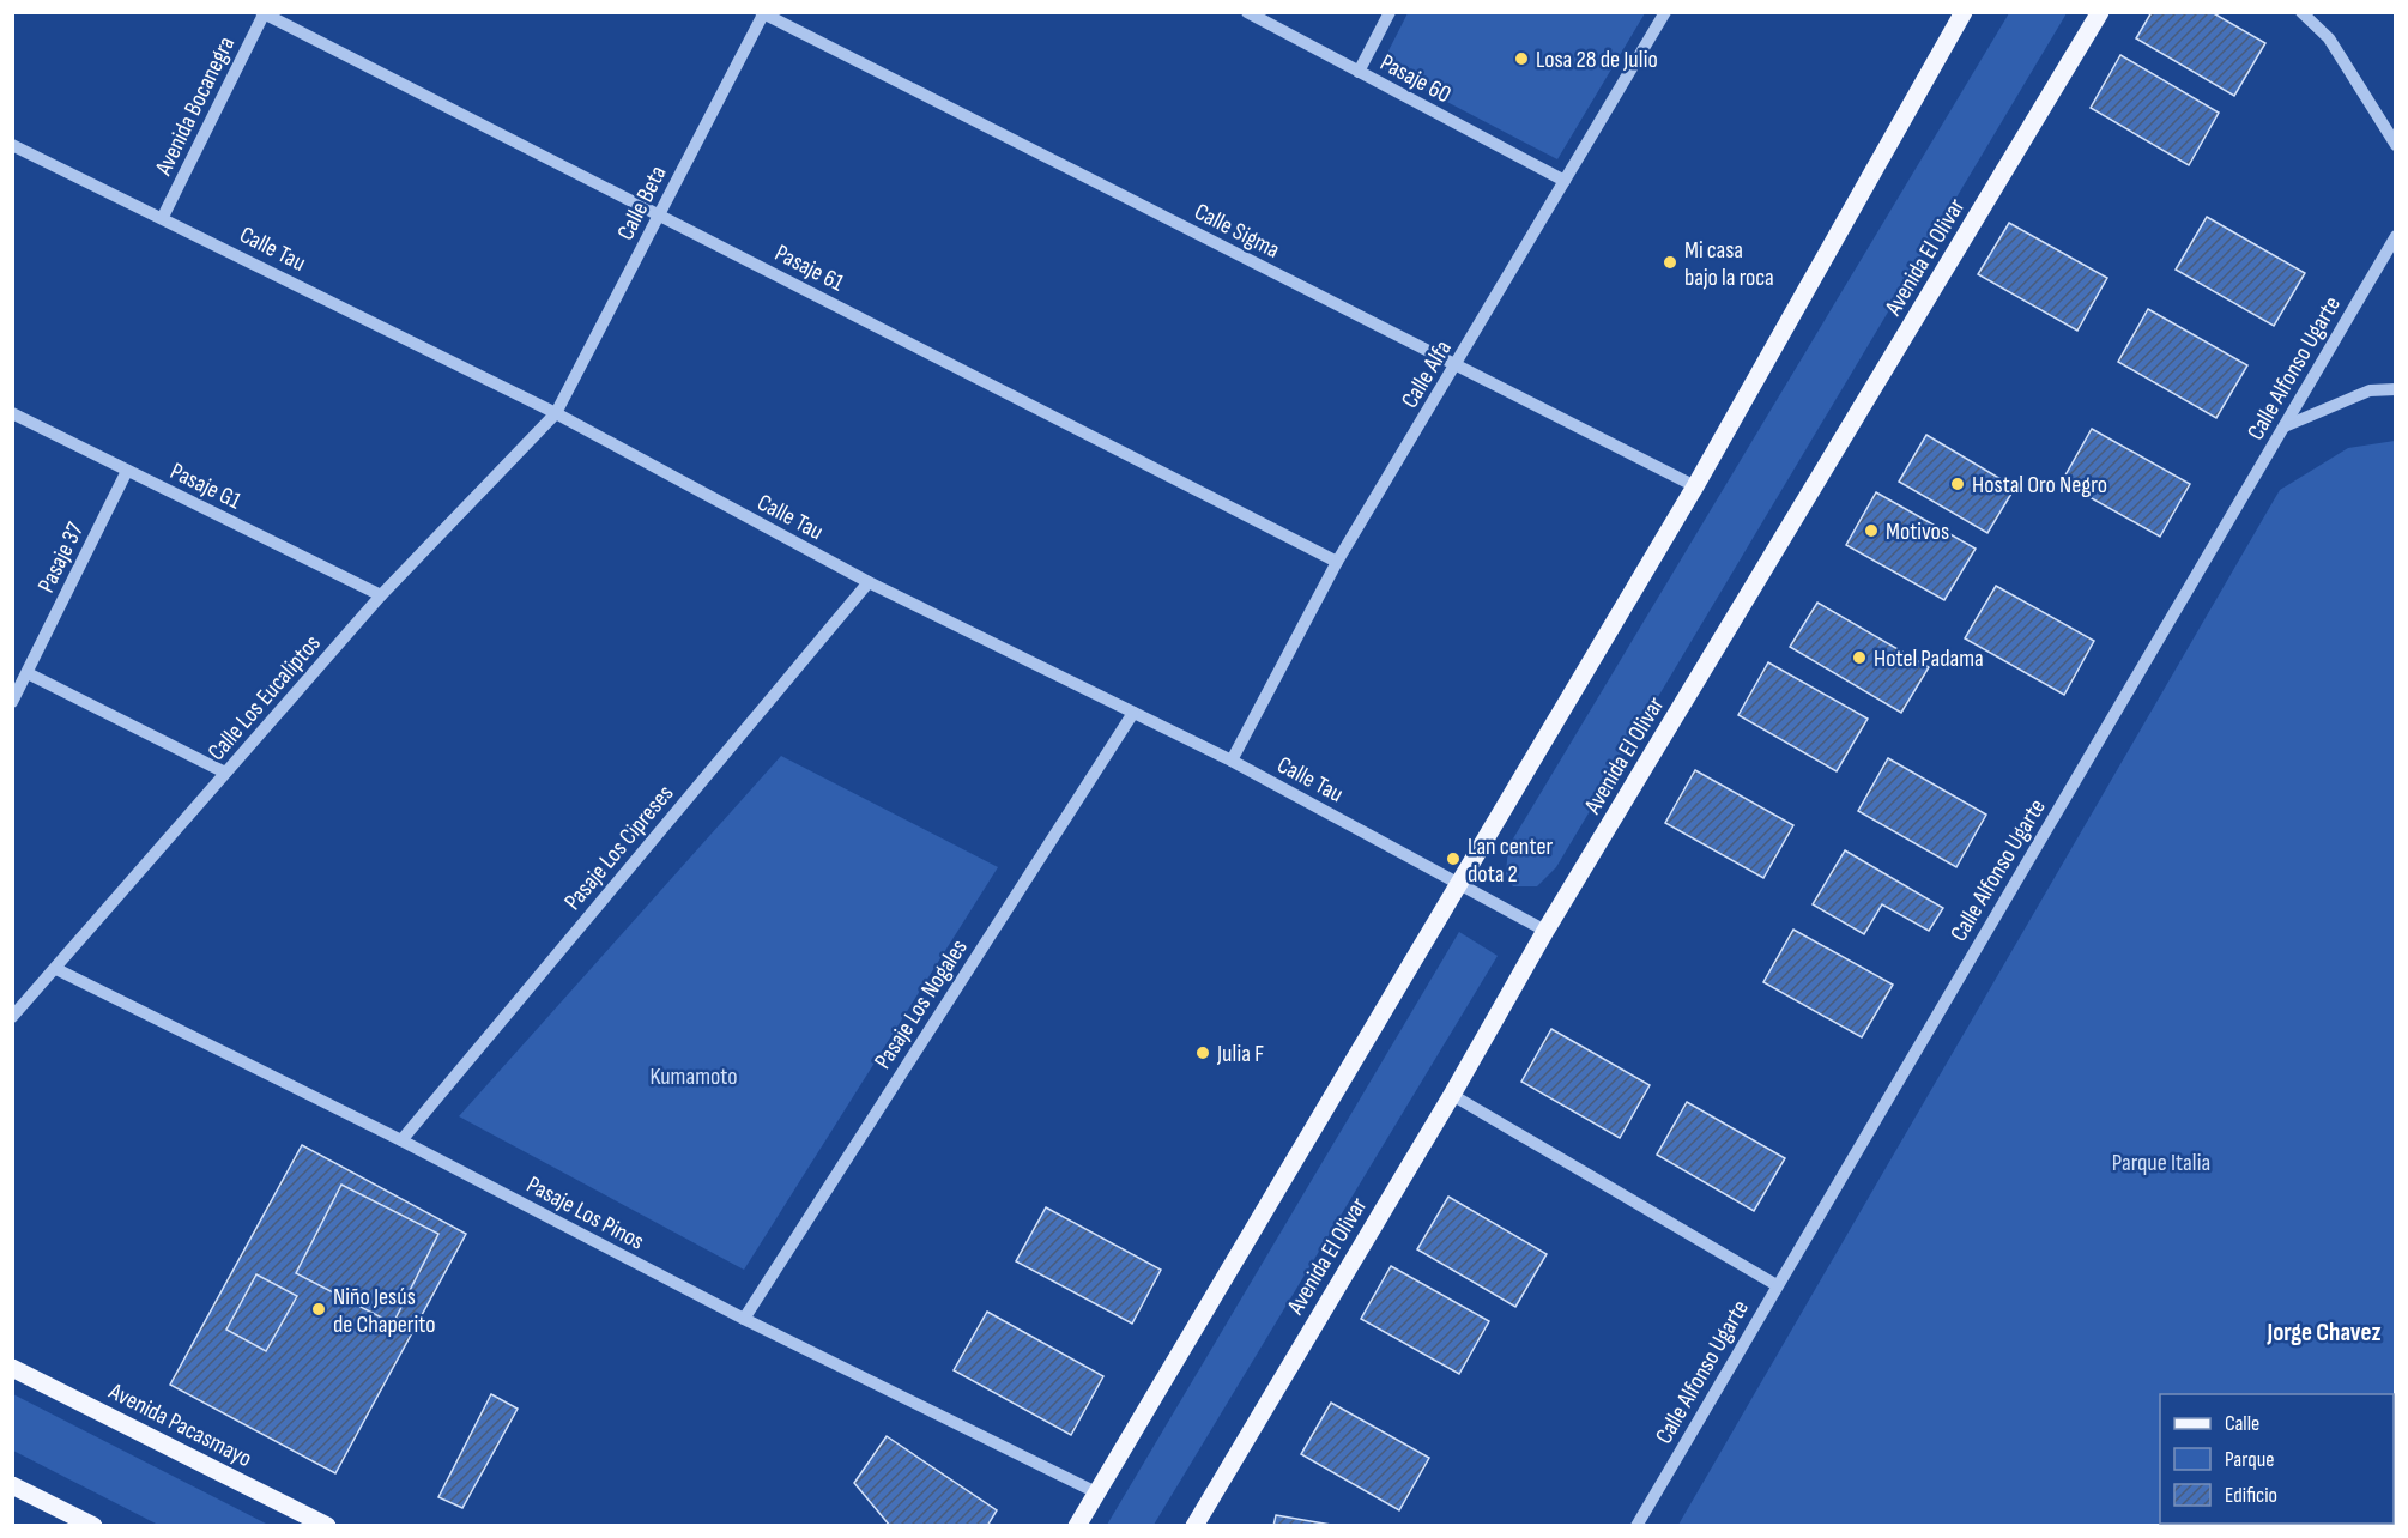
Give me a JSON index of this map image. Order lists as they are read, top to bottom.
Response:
{
  "streets": {
    "main road": ["Avenida El Olivar", "Avenida Pacasmayo"],
    "street": [
      "Pasaje 60",
      "Avenida Bocanegra",
      "Calle Beta",
      "Calle Sigma",
      "Calle Tau",
      "Pasaje 61",
      "Calle Alfonso Ugarte",
      "Calle Alfa",
      "Pasaje G1",
      "Pasaje 37",
      "Calle Los Eucaliptos",
      "Pasaje Los Cipreses",
      "Pasaje Los Nogales",
      "Pasaje Los Pinos"
    ]
  },
  "crossings": [
    ["Pasaje 60", "Calle Alfa"],
    ["Avenida Bocanegra", "Calle Tau"],
    ["Avenida Bocanegra", "Pasaje 61"],
    ["Calle Beta", "Calle Sigma"],
    ["Calle Beta", "Calle Tau"],
    ["Calle Beta", "Pasaje 61"],
    ["Calle Beta", "Calle Los Eucaliptos"],
    ["Calle Sigma", "Calle Alfa"],
    ["Calle Tau", "Avenida El Olivar"],
    ["Calle Tau", "Calle Alfa"],
    ["Calle Tau", "Calle Los Eucaliptos"],
    ["Calle Tau", "Pasaje Los Cipreses"],
    ["Calle Tau", "Pasaje Los Nogales"],
    ["Pasaje 61", "Calle Alfa"],
    ["Pasaje G1", "Pasaje 37"],
    ["Pasaje G1", "Calle Los Eucaliptos"],
    ["Calle Los Eucaliptos", "Pasaje Los Pinos"],
    ["Pasaje Los Cipreses", "Pasaje Los Pinos"],
    ["Pasaje Los Nogales", "Pasaje Los Pinos"]
  ],
  "districts": ["Jorge Chavez"],
  "parks": ["Kumamoto", "Parque Italia"],
  "places": [
    "Losa 28 de Julio",
    "Mi casa bajo la roca",
    "Hostal Oro Negro",
    "Motivos",
    "Hotel Padama",
    "Lan center dota 2",
    "Julia F",
    "Niño Jesús de Chaperito"
  ],
  "legend": ["Calle", "Parque", "Edificio"]
}
